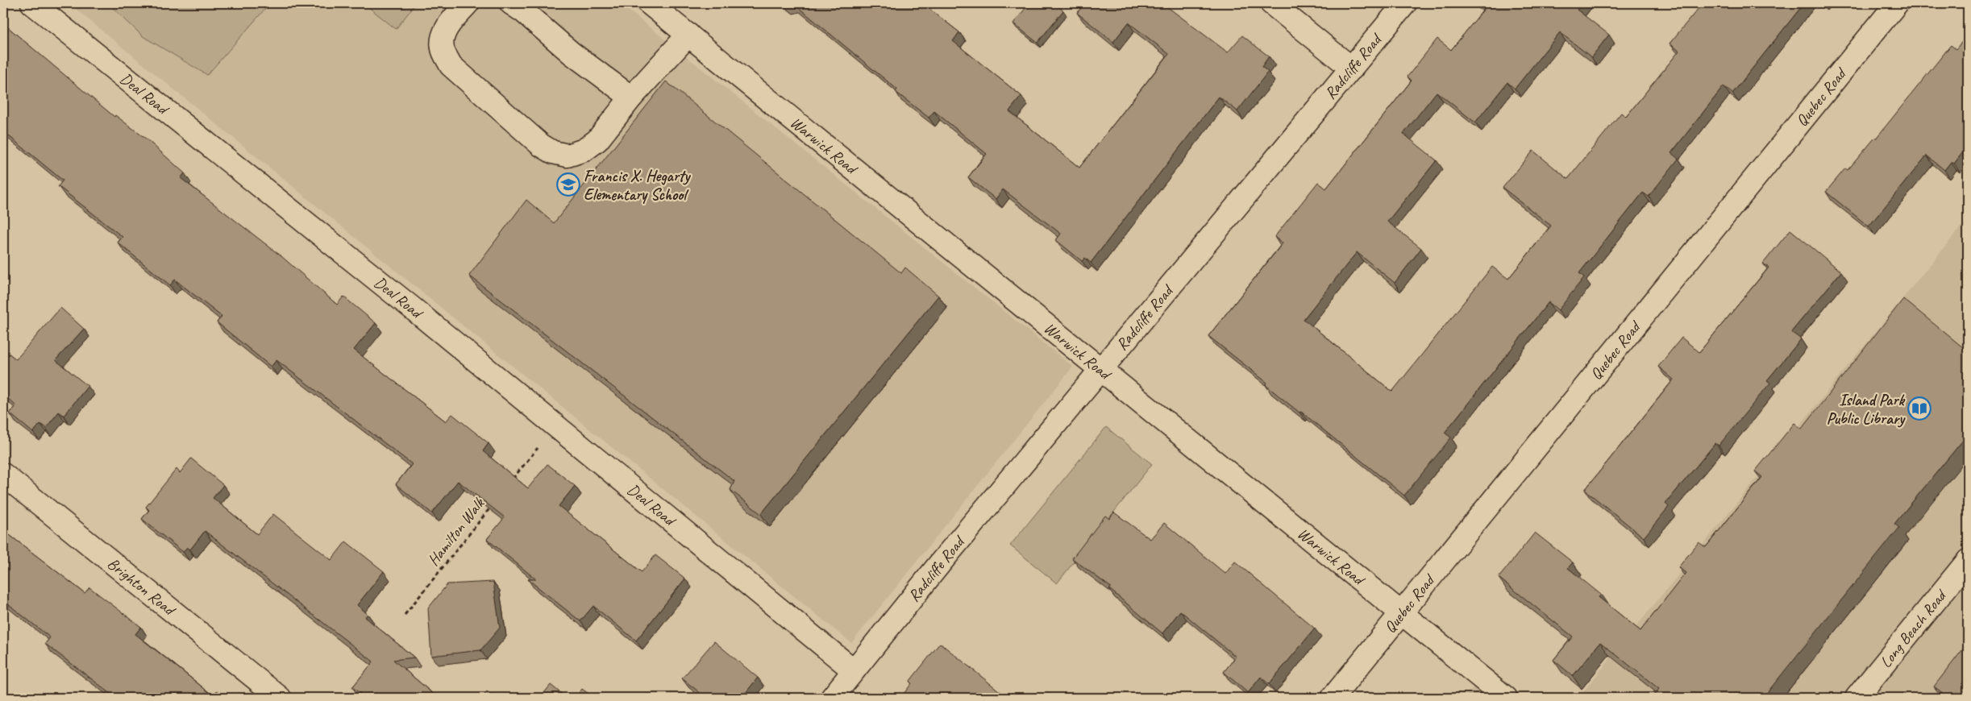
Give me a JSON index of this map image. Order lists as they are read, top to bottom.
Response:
{
  "streets": {
    "street": [
      "Radcliffe Road",
      "Deal Road",
      "Quebec Road",
      "Warwick Road",
      "Brighton Road",
      "Long Beach Road"
    ],
    "path": ["Hamilton Walk"]
  },
  "crossings": [
    ["Radcliffe Road", "Deal Road"],
    ["Radcliffe Road", "Warwick Road"],
    ["Quebec Road", "Warwick Road"]
  ],
  "places": {
    "school or university": ["Francis X. Hegarty Elementary School"],
    "library": ["Island Park Public Library"]
  }
}
